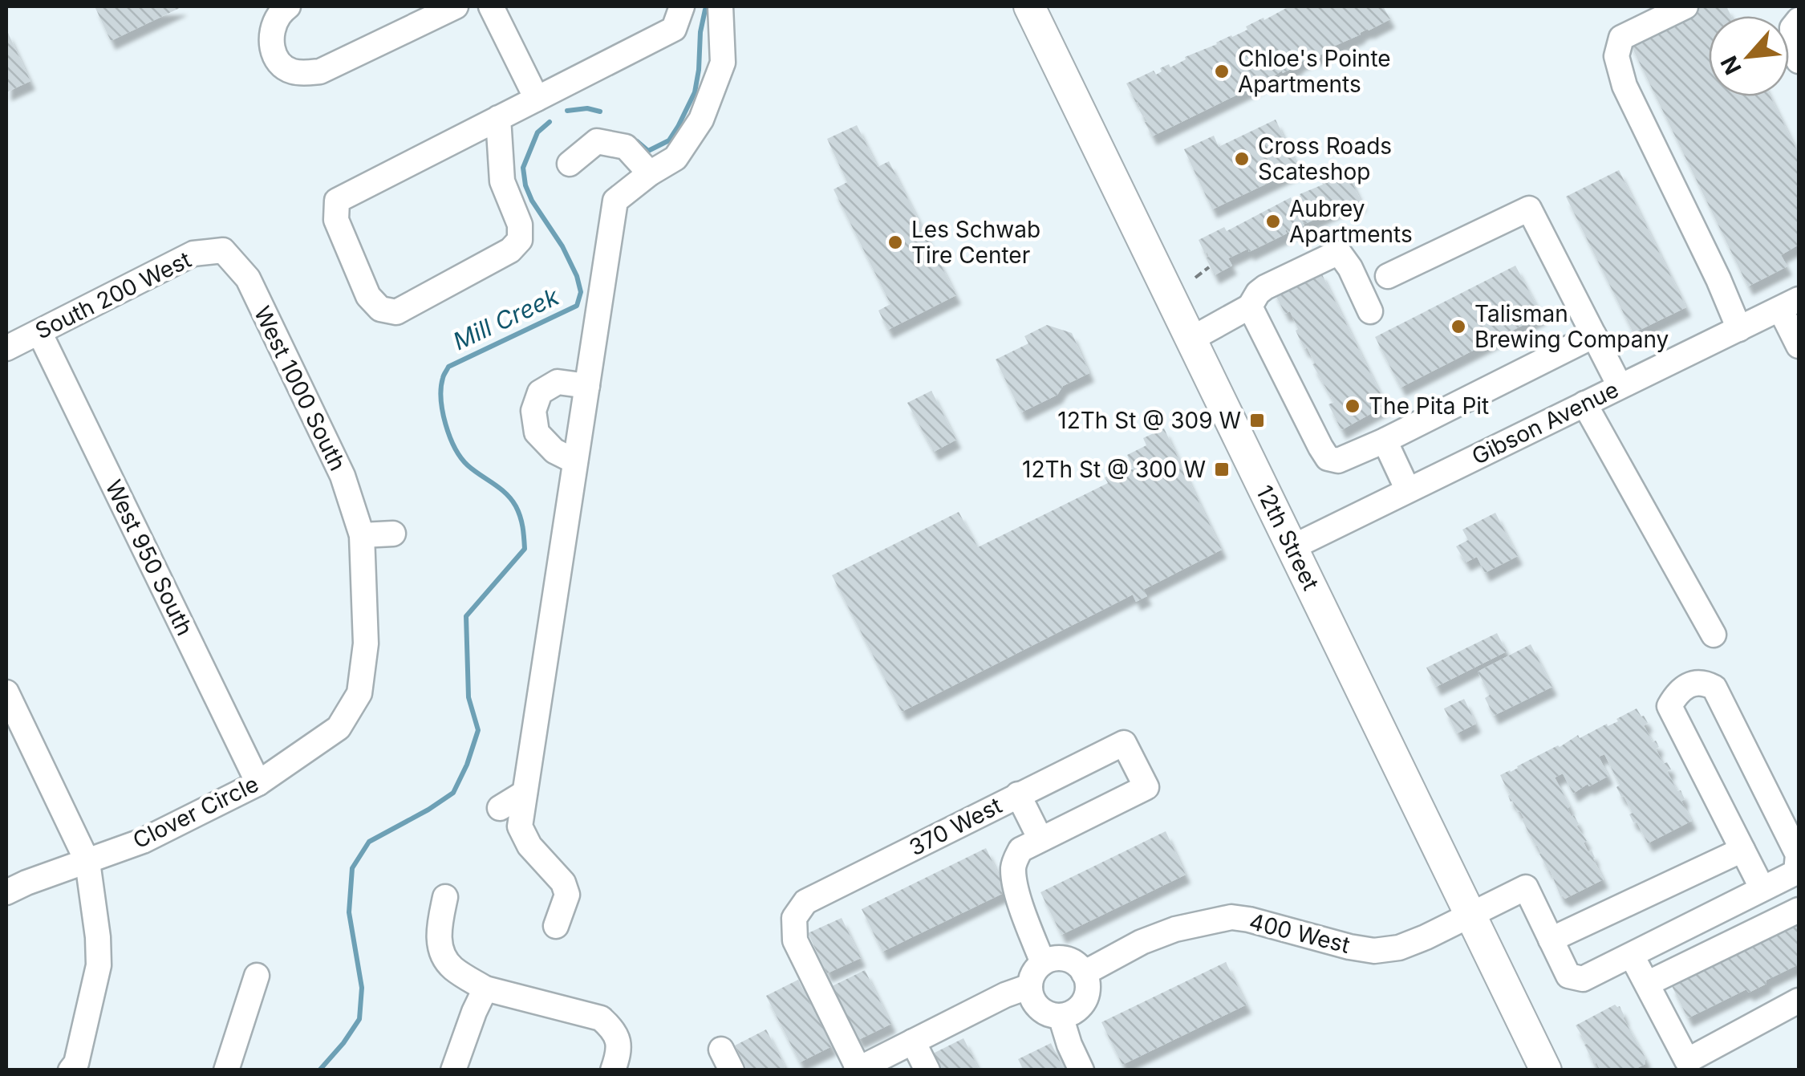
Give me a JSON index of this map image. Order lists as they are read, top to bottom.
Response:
{
  "streets": {
    "main road": ["12th Street"],
    "street": [
      "South 200 West",
      "West 1000 South",
      "Gibson Avenue",
      "West 950 South",
      "Clover Circle",
      "370 West",
      "400 West"
    ]
  },
  "crossings": [
    ["South 200 West", "West 1000 South"],
    ["South 200 West", "West 950 South"],
    ["West 1000 South", "Clover Circle"],
    ["Gibson Avenue", "12th Street"],
    ["12th Street", "400 West"],
    ["West 950 South", "Clover Circle"]
  ],
  "water": ["Mill Creek"],
  "places": {
    "other": [
      "Chloe's Pointe Apartments",
      "Cross Roads Scateshop",
      "Aubrey Apartments",
      "Les Schwab Tire Center",
      "Talisman Brewing Company",
      "The Pita Pit"
    ],
    "transit": ["12Th St @ 309 W", "12Th St @ 300 W"]
  },
  "north": "bottom left"
}
